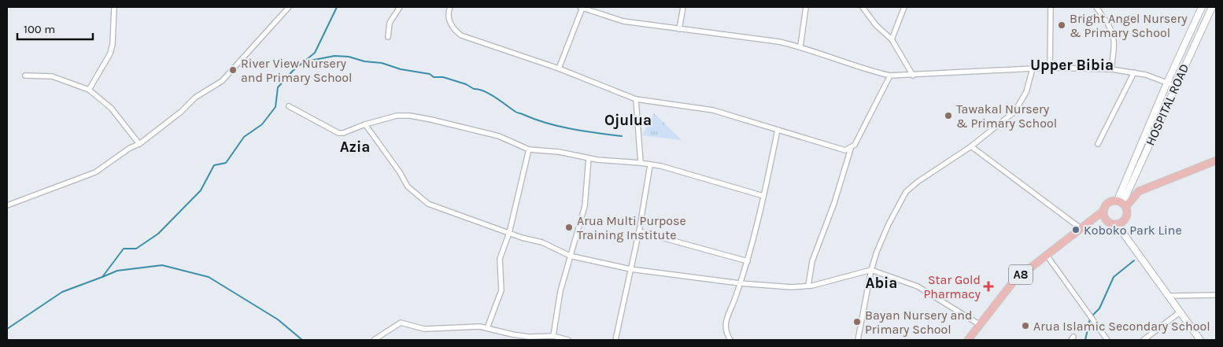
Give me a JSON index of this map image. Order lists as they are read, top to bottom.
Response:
{
  "streets": {
    "main road": ["HOSPITAL ROAD", "A8"]
  },
  "districts": [
    "Upper Bibia",
    "Ojulua",
    "Azia",
    "Abia"
  ],
  "places": {
    "other": [
      "Bright Angel Nursery & Primary School",
      "River View Nursery and Primary School",
      "Tawakal Nursery & Primary School",
      "Arua Multi Purpose Training Institute",
      "Koboko Park Line",
      "Bayan Nursery and Primary School",
      "Arua Islamic Secondary School"
    ],
    "health": ["Star Gold Pharmacy"]
  },
  "scale_bar": "100 m"
}
